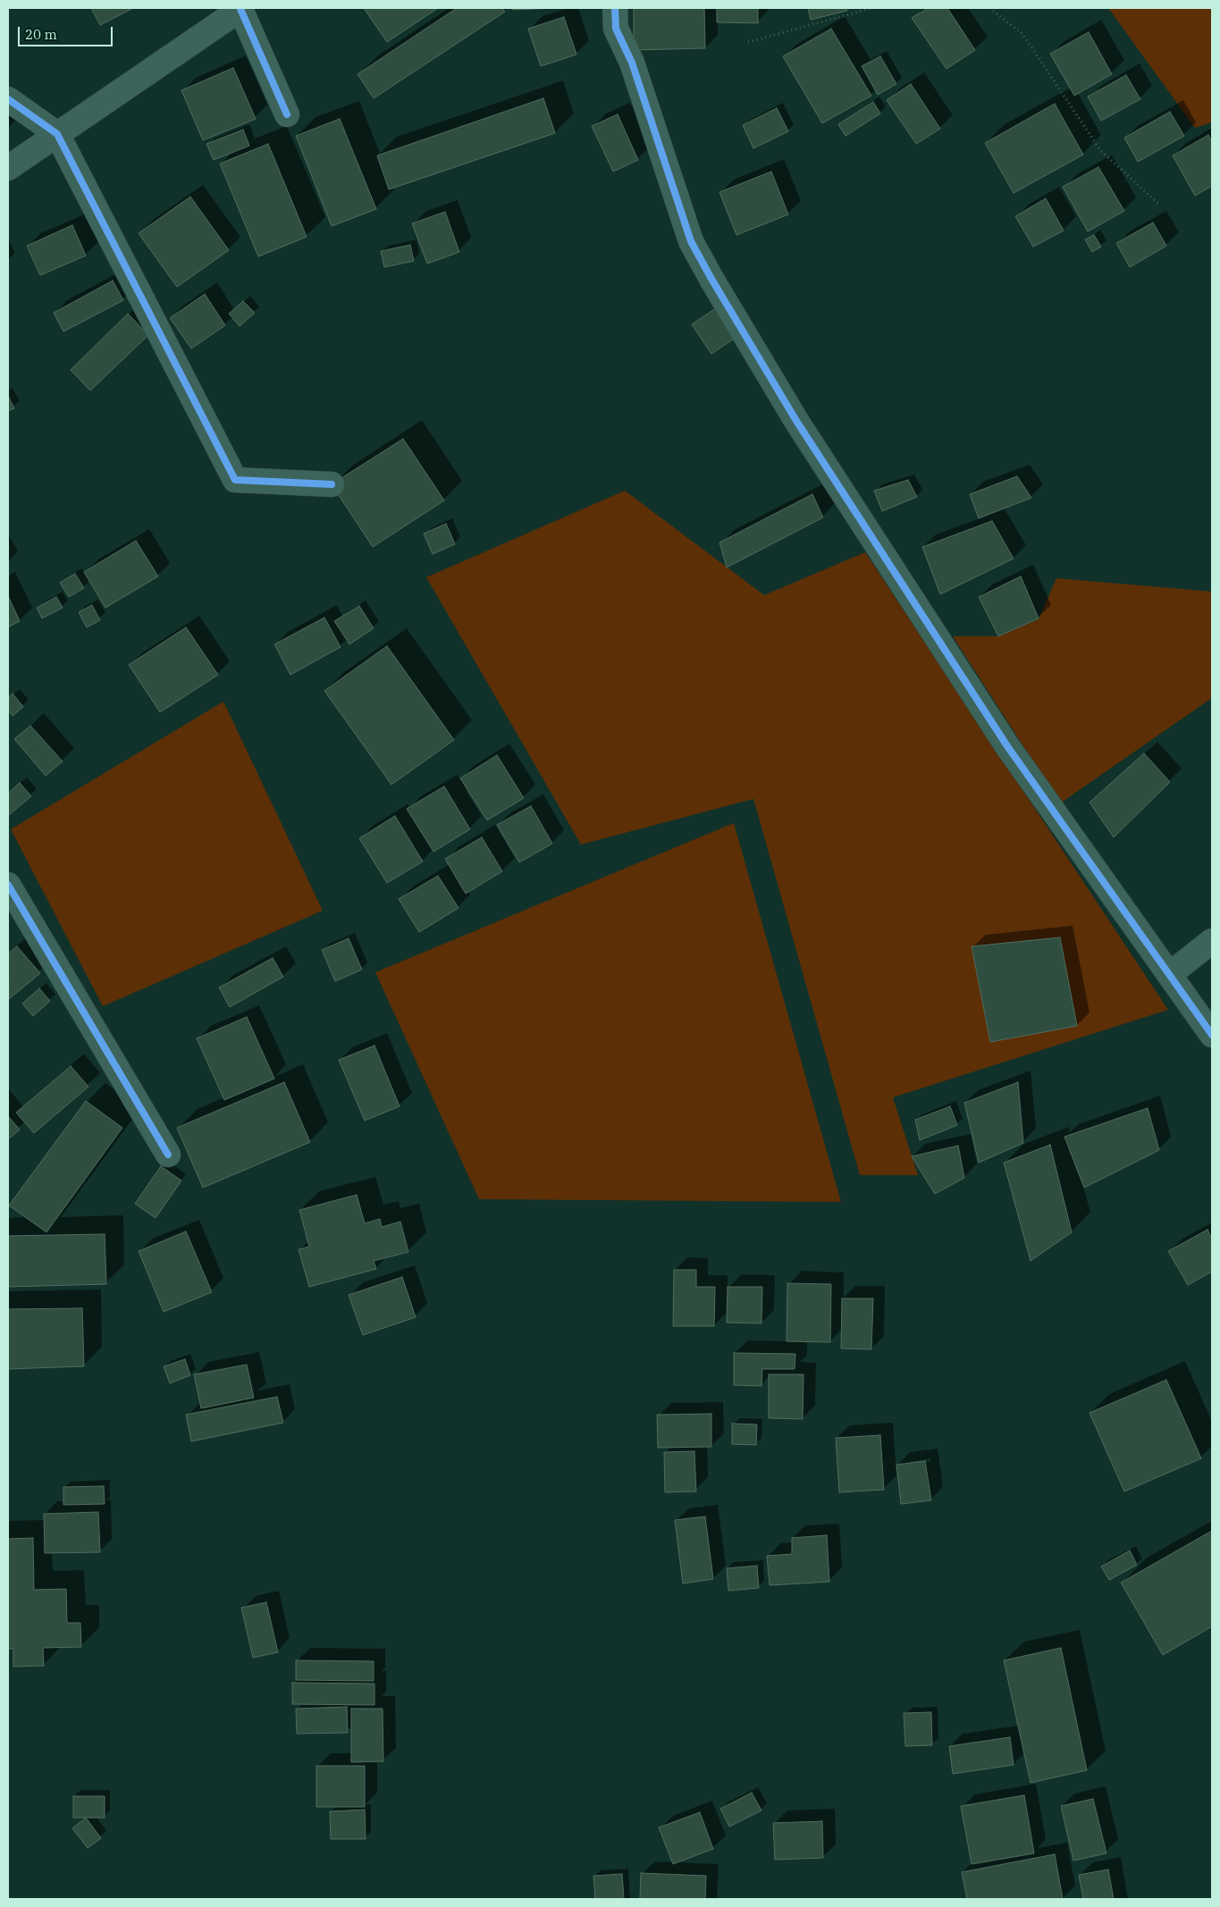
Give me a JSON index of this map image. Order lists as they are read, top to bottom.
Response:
{
  "scale_bar": "20 m"
}
